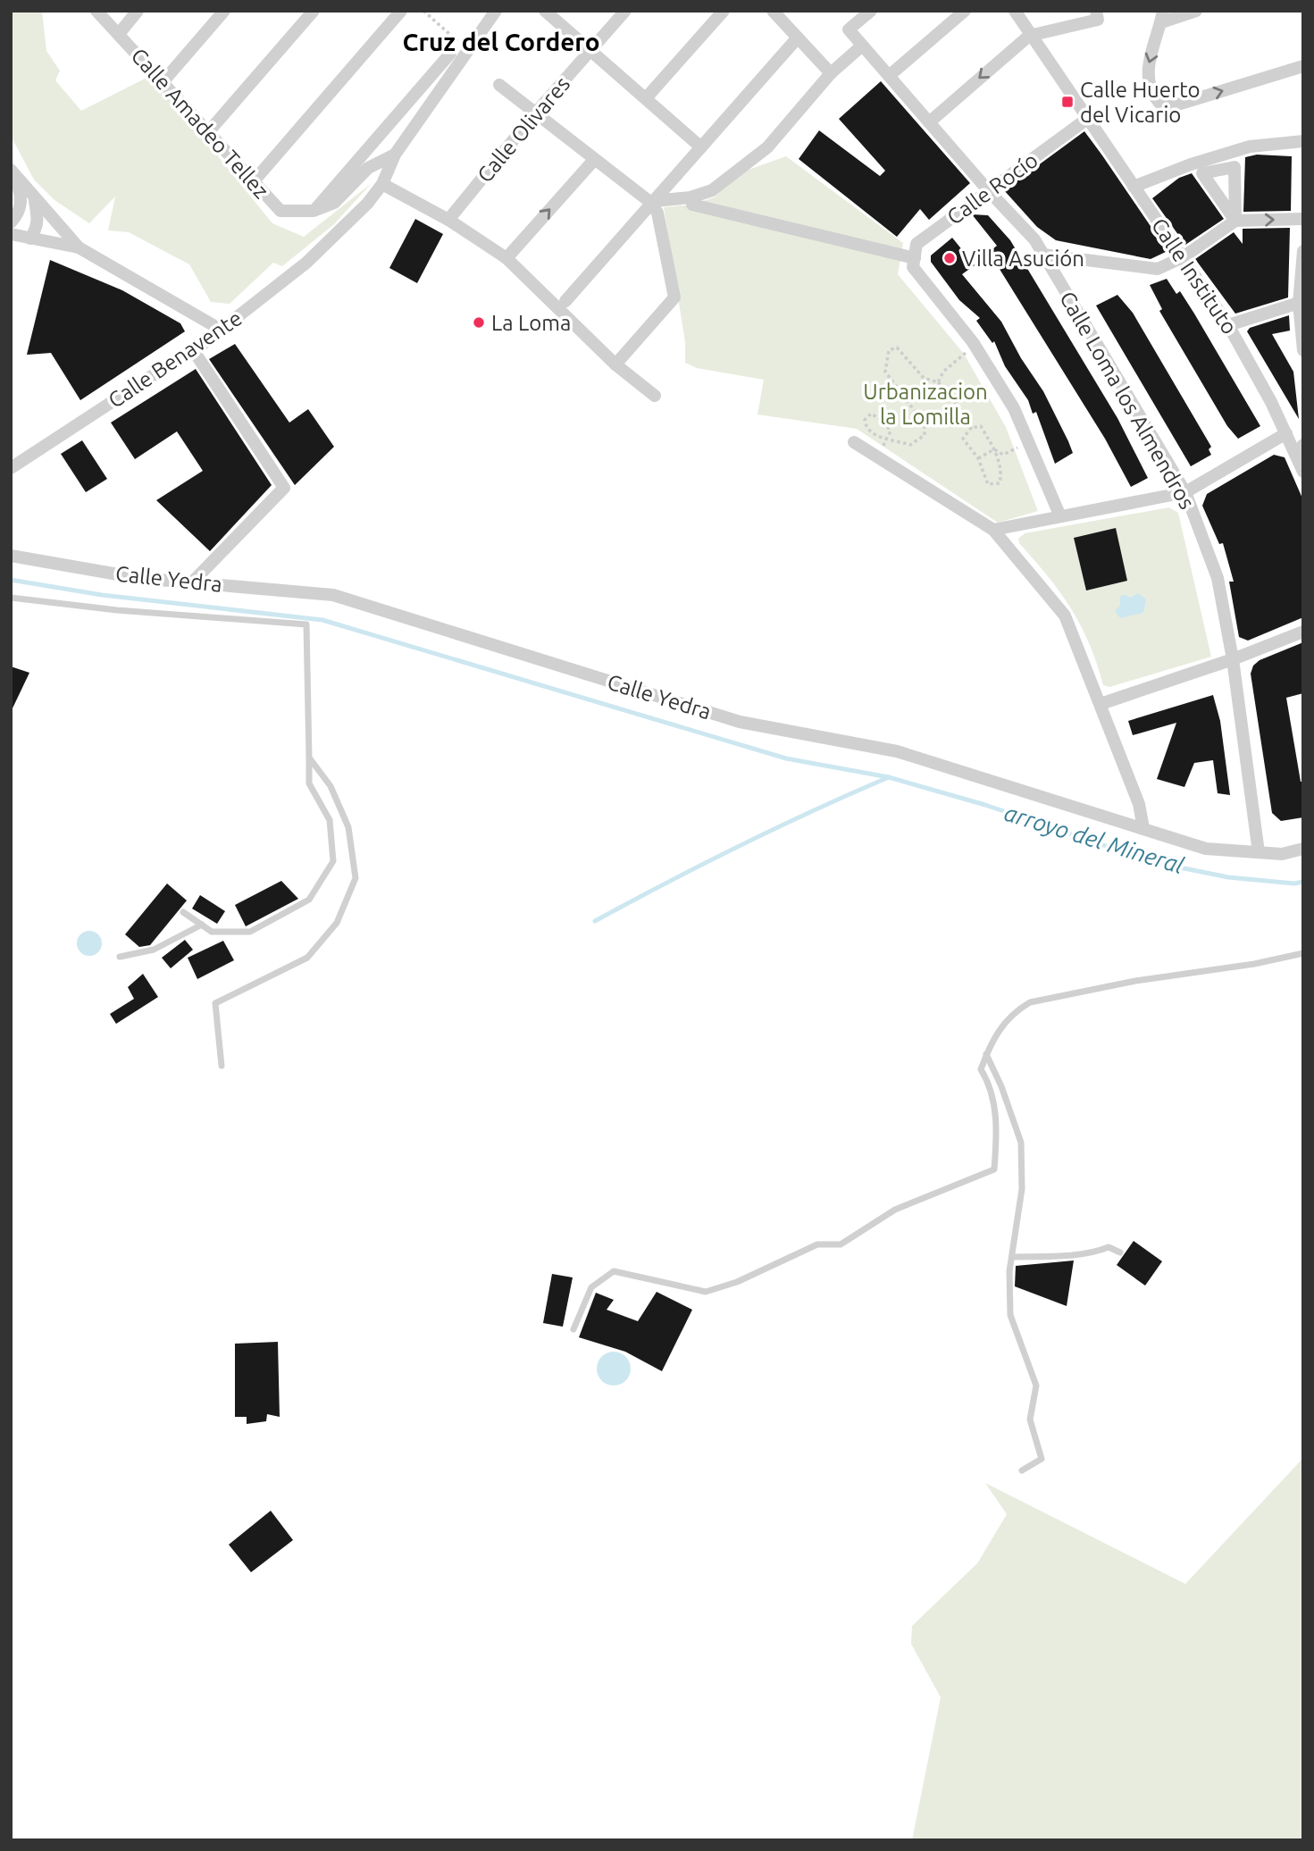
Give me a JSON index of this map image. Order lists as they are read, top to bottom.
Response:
{
  "streets": {
    "street": [
      "Calle Amadeo Tellez",
      "Calle Olivares",
      "Calle Rocío",
      "Calle Instituto",
      "Calle Benavente",
      "Calle Loma los Almendros",
      "Calle Yedra"
    ]
  },
  "crossings": [
    ["Calle Amadeo Tellez", "Calle Benavente"],
    ["Calle Rocío", "Calle Instituto"],
    ["Calle Rocío", "Calle Loma los Almendros"],
    ["Calle Loma los Almendros", "Calle Yedra"]
  ],
  "districts": ["Cruz del Cordero"],
  "water": ["arroyo del Mineral"],
  "parks": ["Urbanizacion la Lomilla"],
  "places": {
    "transit": ["Calle Huerto del Vicario"],
    "other": ["Villa Asución", "La Loma"]
  }
}
